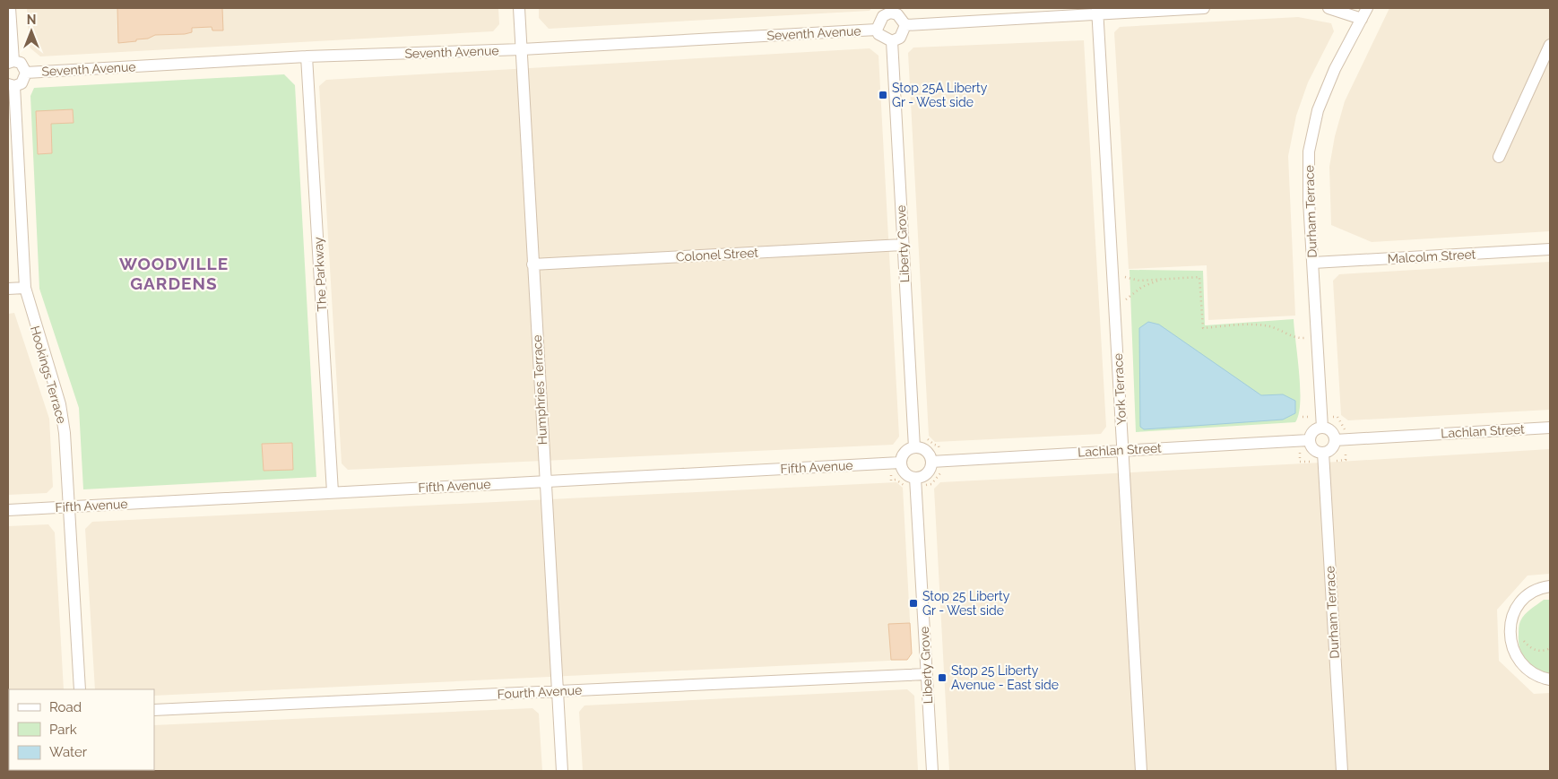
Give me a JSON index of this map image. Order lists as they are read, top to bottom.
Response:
{
  "streets": {
    "street": [
      "Seventh Avenue",
      "Durham Terrace",
      "Liberty Grove",
      "Colonel Street",
      "Malcolm Street",
      "The Parkway",
      "Hookings Terrace",
      "York Terrace",
      "Humphries Terrace",
      "Lachlan Street",
      "Fifth Avenue",
      "Fourth Avenue"
    ]
  },
  "crossings": [
    ["Seventh Avenue", "Liberty Grove"],
    ["Seventh Avenue", "The Parkway"],
    ["Seventh Avenue", "Humphries Terrace"],
    ["Durham Terrace", "Malcolm Street"],
    ["Durham Terrace", "Lachlan Street"],
    ["Liberty Grove", "Colonel Street"],
    ["Liberty Grove", "Lachlan Street"],
    ["Liberty Grove", "Fifth Avenue"],
    ["Liberty Grove", "Fourth Avenue"],
    ["Colonel Street", "Humphries Terrace"],
    ["The Parkway", "Fifth Avenue"],
    ["Hookings Terrace", "Fifth Avenue"],
    ["York Terrace", "Lachlan Street"],
    ["Humphries Terrace", "Fifth Avenue"],
    ["Humphries Terrace", "Fourth Avenue"],
    ["Lachlan Street", "Fifth Avenue"]
  ],
  "districts": ["WOODVILLE GARDENS"],
  "places": {
    "transit": ["Stop 25A Liberty Gr - West side", "Stop 25 Liberty Gr - West side", "Stop 25 Liberty Avenue - East side"]
  },
  "legend": ["Road", "Park", "Water"],
  "north": "top"
}
